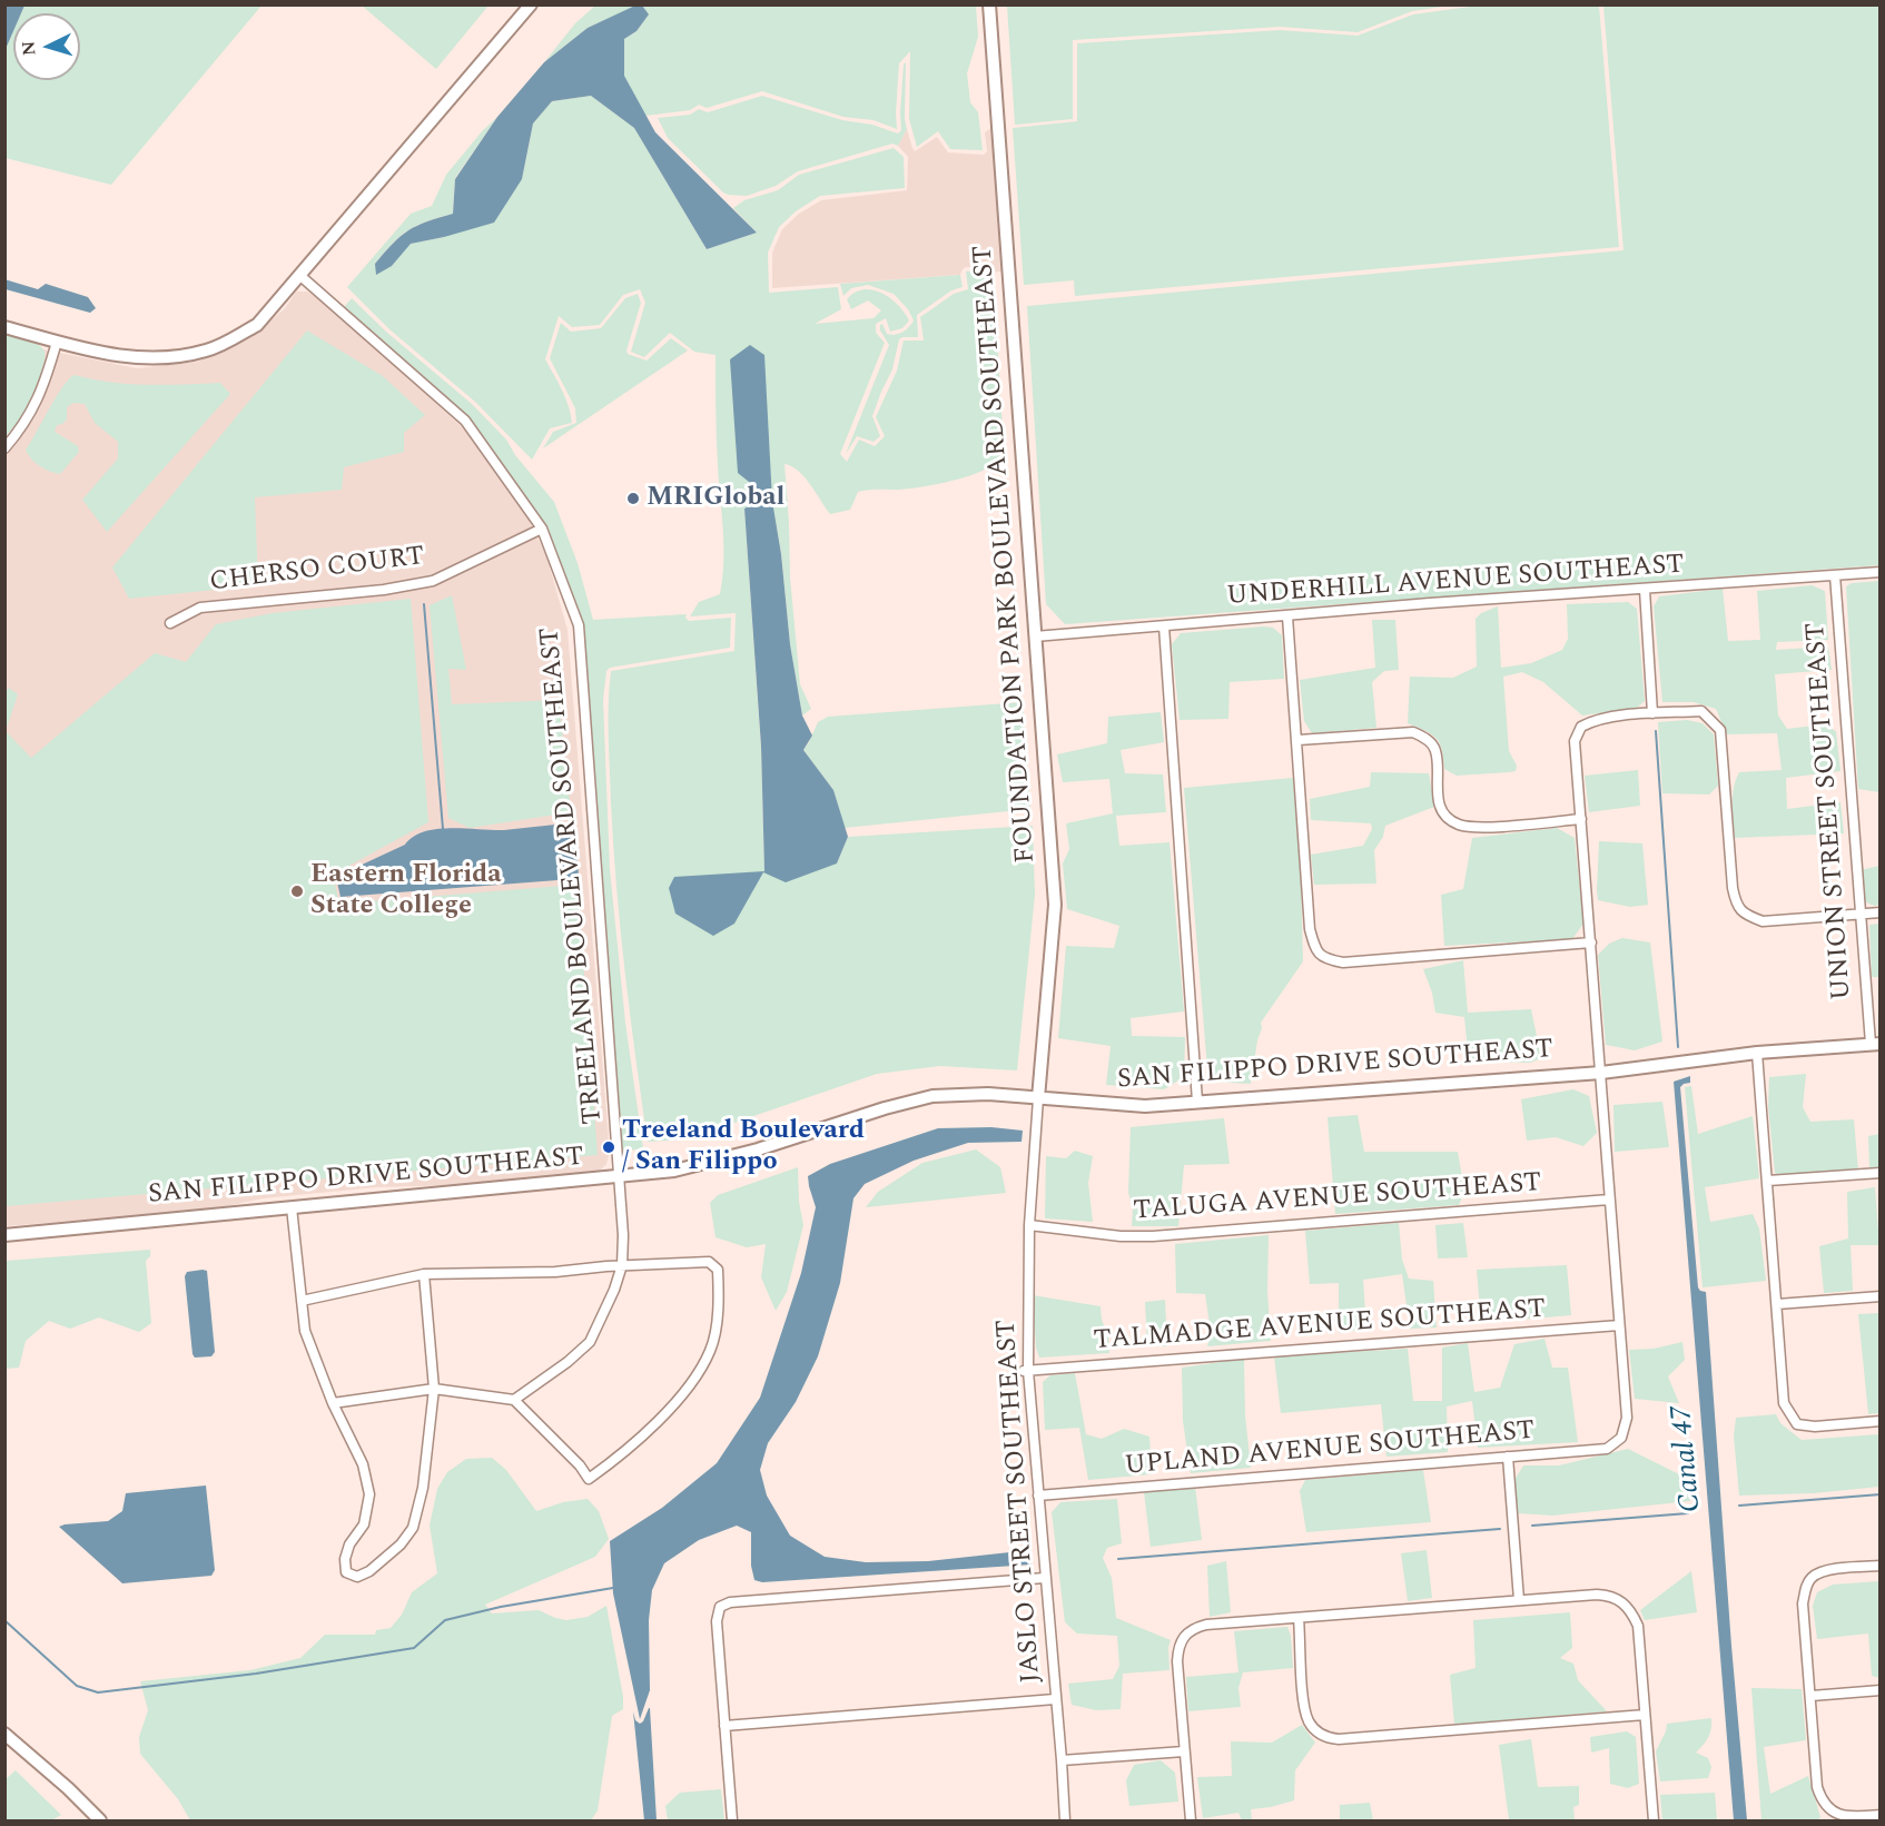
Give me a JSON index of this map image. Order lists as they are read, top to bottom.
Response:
{
  "streets": {
    "street": [
      "FOUNDATION PARK BOULEVARD SOUTHEAST",
      "CHERSO COURT",
      "UNDERHILL AVENUE SOUTHEAST",
      "UNION STREET SOUTHEAST",
      "TREELAND BOULEVARD SOUTHEAST",
      "SAN FILIPPO DRIVE SOUTHEAST",
      "TALUGA AVENUE SOUTHEAST",
      "TALMADGE AVENUE SOUTHEAST",
      "UPLAND AVENUE SOUTHEAST",
      "JASLO STREET SOUTHEAST"
    ]
  },
  "crossings": [
    ["FOUNDATION PARK BOULEVARD SOUTHEAST", "UNDERHILL AVENUE SOUTHEAST"],
    ["FOUNDATION PARK BOULEVARD SOUTHEAST", "SAN FILIPPO DRIVE SOUTHEAST"],
    ["FOUNDATION PARK BOULEVARD SOUTHEAST", "JASLO STREET SOUTHEAST"],
    ["CHERSO COURT", "TREELAND BOULEVARD SOUTHEAST"],
    ["UNDERHILL AVENUE SOUTHEAST", "UNION STREET SOUTHEAST"],
    ["UNION STREET SOUTHEAST", "SAN FILIPPO DRIVE SOUTHEAST"],
    ["TREELAND BOULEVARD SOUTHEAST", "SAN FILIPPO DRIVE SOUTHEAST"],
    ["SAN FILIPPO DRIVE SOUTHEAST", "JASLO STREET SOUTHEAST"],
    ["TALUGA AVENUE SOUTHEAST", "JASLO STREET SOUTHEAST"],
    ["TALMADGE AVENUE SOUTHEAST", "UPLAND AVENUE SOUTHEAST"],
    ["TALMADGE AVENUE SOUTHEAST", "JASLO STREET SOUTHEAST"],
    ["UPLAND AVENUE SOUTHEAST", "JASLO STREET SOUTHEAST"]
  ],
  "water": ["Canal 47"],
  "places": ["MRIGlobal", "Eastern Florida State College", "Treeland Boulevard / San Filippo"],
  "north": "left"
}
